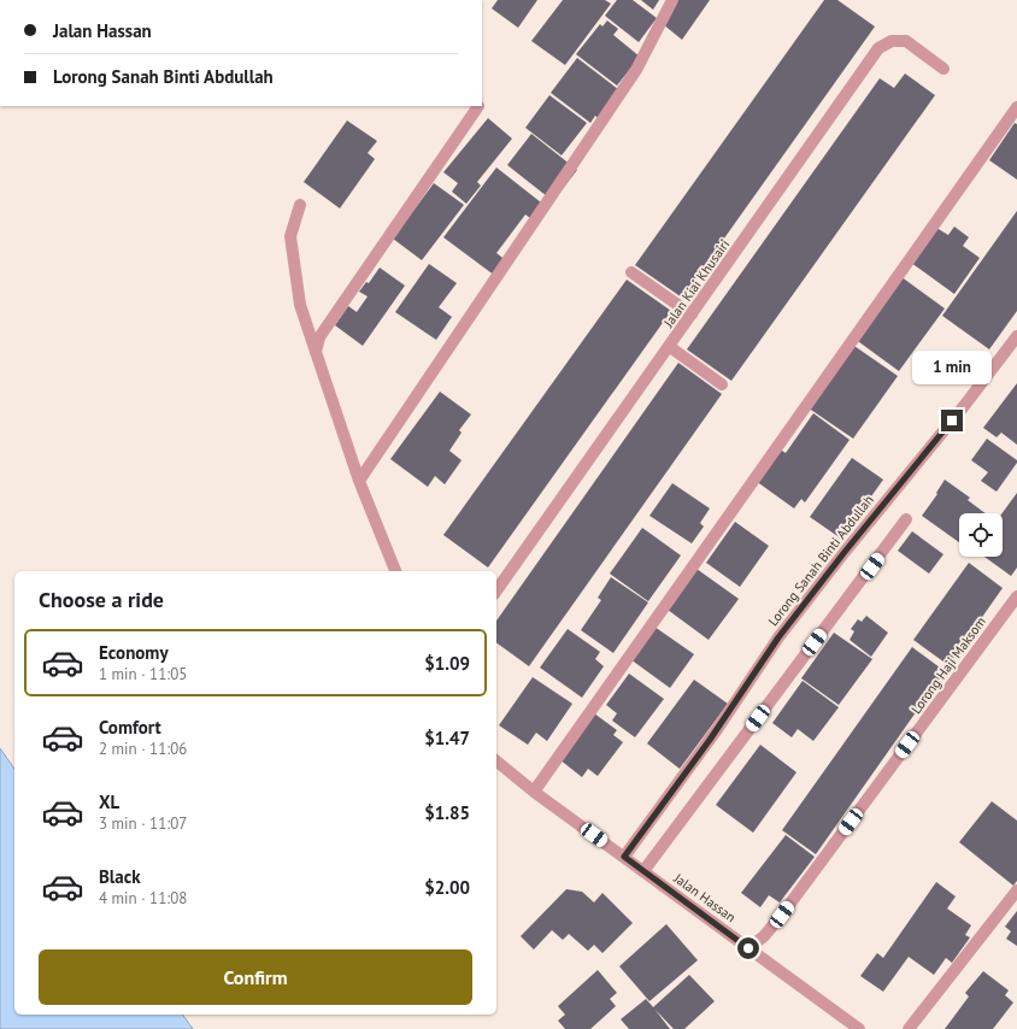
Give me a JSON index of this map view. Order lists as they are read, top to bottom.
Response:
{
  "streets": {
    "street": [
      "Jalan Kiai Khusairi",
      "Lorong Sanah Binti Abdullah",
      "Lorong Haji Maksom",
      "Jalan Hassan"
    ]
  },
  "crossings": [
    ["Lorong Sanah Binti Abdullah", "Jalan Hassan"],
    ["Lorong Haji Maksom", "Jalan Hassan"]
  ],
  "page": {
    "banner": ["Jalan Hassan", "Lorong Sanah Binti Abdullah"],
    "bubble": "1 min",
    "heading": "Choose a ride",
    "list": [
      {
        "name": "Economy",
        "note": "1 min · 11:05",
        "value": "$1.09"
      },
      {
        "name": "Comfort",
        "note": "2 min · 11:06",
        "value": "$1.47"
      },
      {
        "name": "XL",
        "note": "3 min · 11:07",
        "value": "$1.85"
      },
      {
        "name": "Black",
        "note": "4 min · 11:08",
        "value": "$2.00"
      }
    ],
    "buttons": "Confirm"
  }
}
